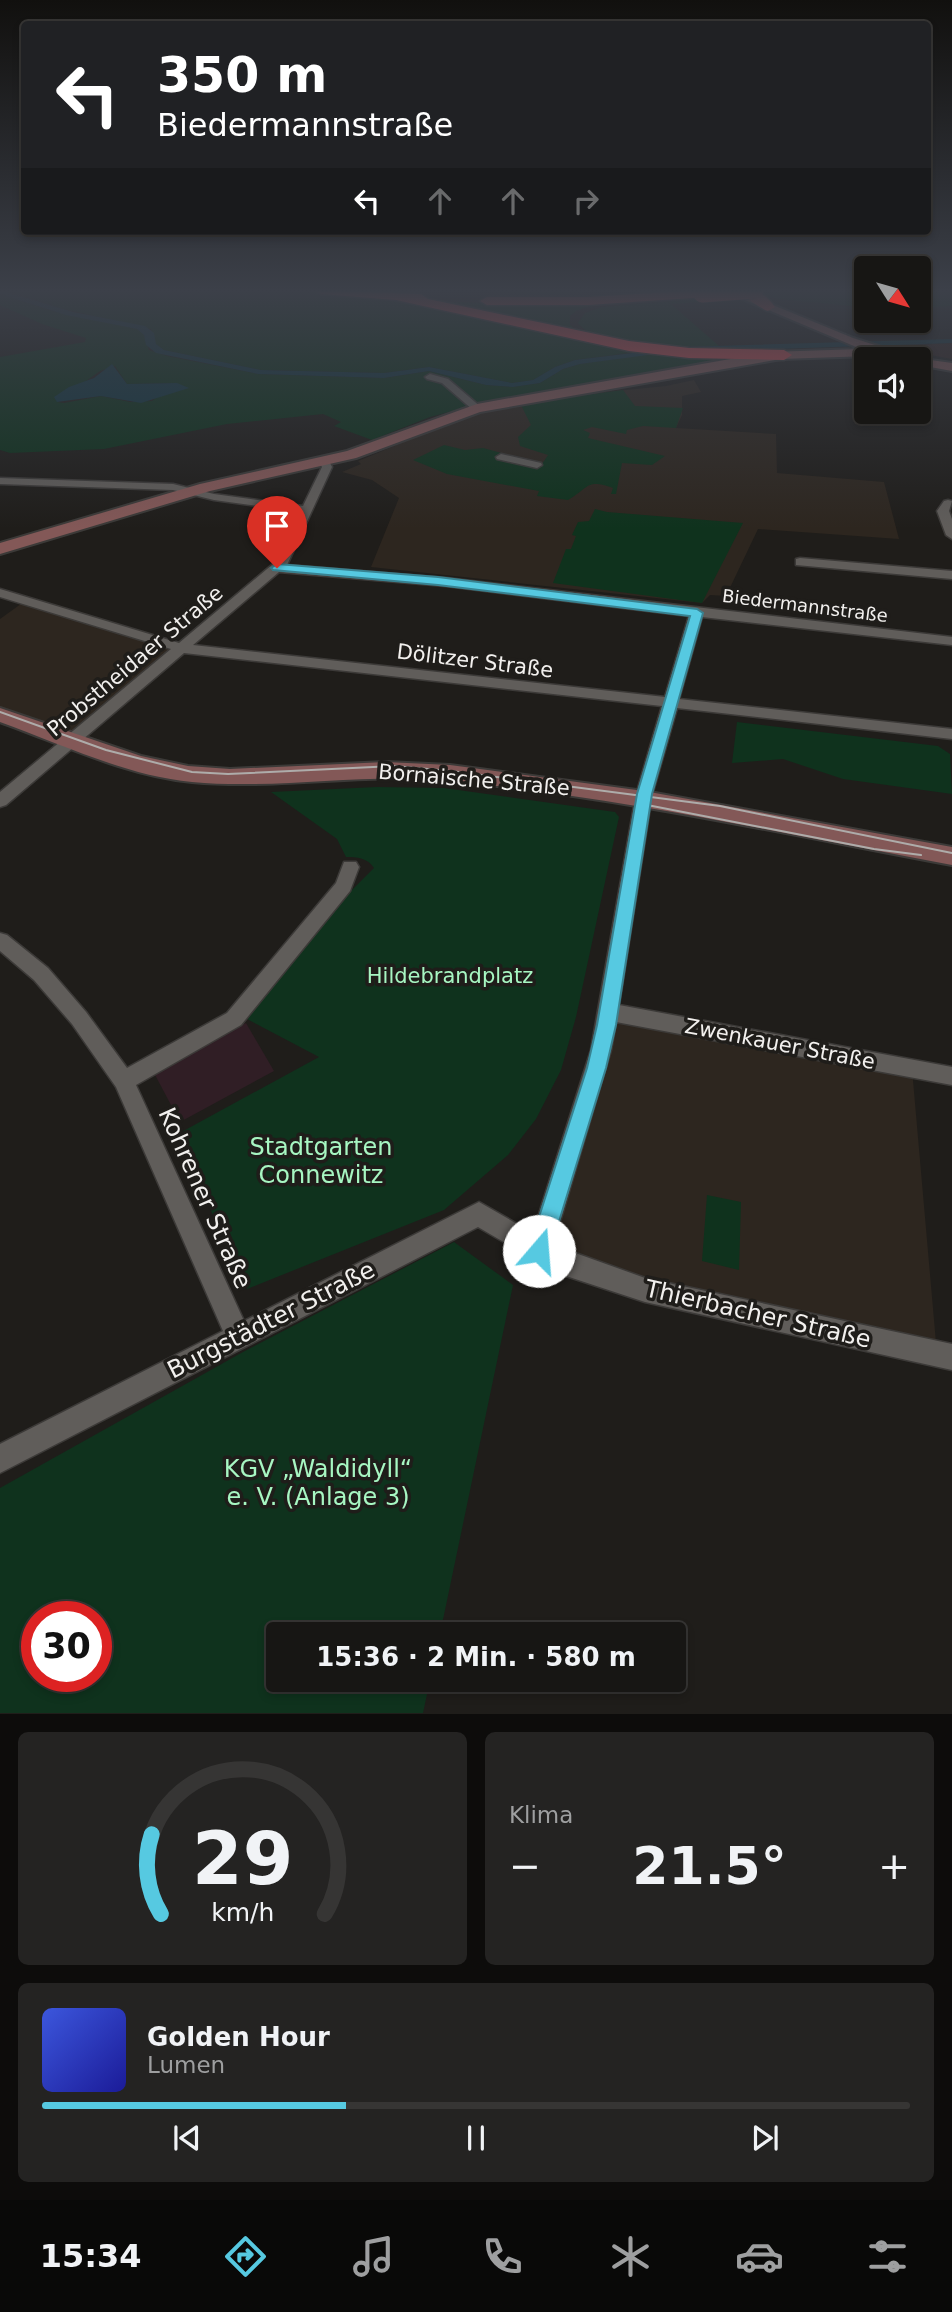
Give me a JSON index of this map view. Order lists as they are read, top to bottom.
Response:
{
  "streets": {
    "main road": ["Bornaische Straße"],
    "street": [
      "Biedermannstraße",
      "Probstheidaer Straße",
      "Dölitzer Straße",
      "Zwenkauer Straße",
      "Kohrener Straße",
      "Thierbacher Straße",
      "Burgstädter Straße"
    ]
  },
  "crossings": [
    ["Biedermannstraße", "Probstheidaer Straße"],
    ["Probstheidaer Straße", "Dölitzer Straße"],
    ["Probstheidaer Straße", "Bornaische Straße"],
    ["Kohrener Straße", "Burgstädter Straße"],
    ["Thierbacher Straße", "Burgstädter Straße"]
  ],
  "parks": ["Hildebrandplatz", "Stadtgarten Connewitz", "KGV „Waldidyll“ e. V. (Anlage 3)"],
  "north": "bottom right",
  "page": {
    "turn": ["350 m", "Biedermannstraße"],
    "limit": "30",
    "trip": "15:36 · 2 Min. · 580 m",
    "tile": "Klima",
    "heat": ["−", "21.5°", "+"],
    "song": ["Golden Hour", "Lumen"],
    "tabs": "15:34",
    "gauge": ["29", "km/h"]
  }
}
